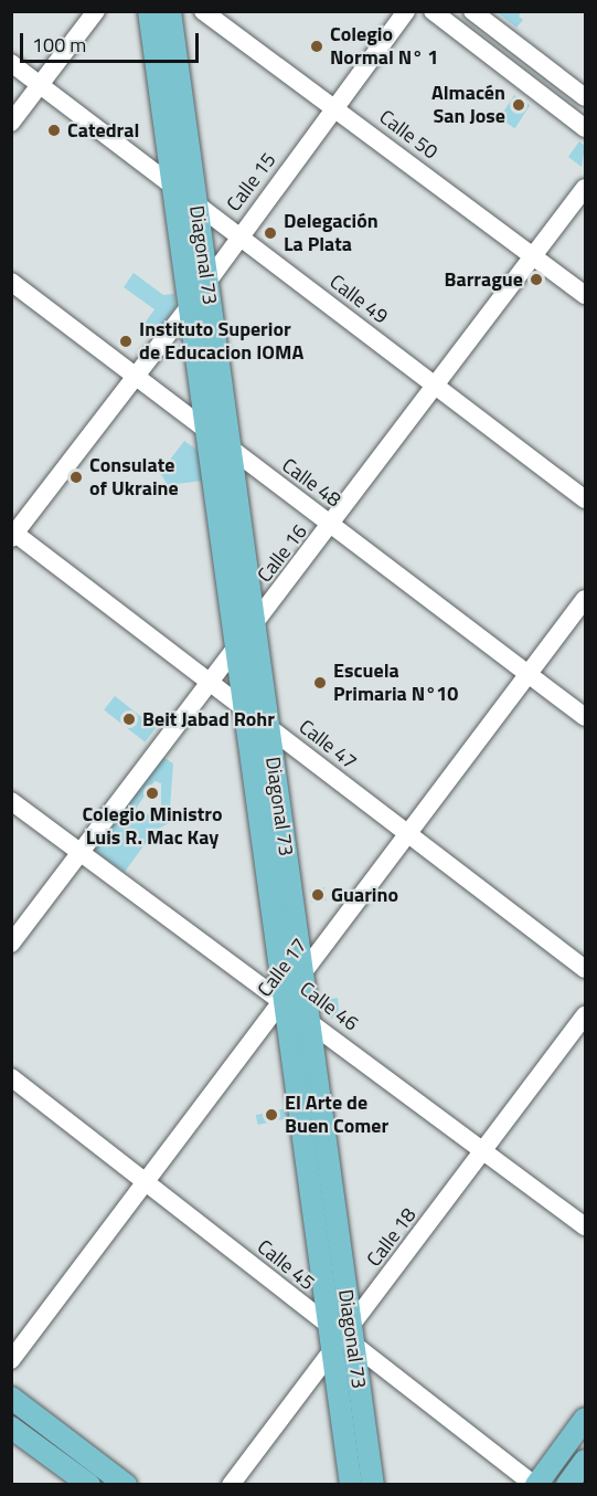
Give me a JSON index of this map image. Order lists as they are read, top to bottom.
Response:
{
  "streets": {
    "main road": ["Diagonal 73"],
    "street": [
      "Calle 50",
      "Calle 15",
      "Calle 49",
      "Calle 48",
      "Calle 16",
      "Calle 47",
      "Calle 17",
      "Calle 46",
      "Calle 18",
      "Calle 45"
    ]
  },
  "crossings": [
    ["Calle 50", "Calle 15"],
    ["Calle 50", "Calle 16"],
    ["Calle 15", "Diagonal 73"],
    ["Calle 15", "Calle 49"],
    ["Calle 15", "Calle 48"],
    ["Calle 15", "Calle 47"],
    ["Diagonal 73", "Calle 49"],
    ["Diagonal 73", "Calle 48"],
    ["Diagonal 73", "Calle 16"],
    ["Diagonal 73", "Calle 47"],
    ["Diagonal 73", "Calle 17"],
    ["Diagonal 73", "Calle 46"],
    ["Diagonal 73", "Calle 18"],
    ["Diagonal 73", "Calle 45"],
    ["Calle 49", "Calle 16"],
    ["Calle 48", "Calle 16"],
    ["Calle 48", "Calle 17"],
    ["Calle 16", "Calle 47"],
    ["Calle 16", "Calle 46"],
    ["Calle 47", "Calle 17"],
    ["Calle 17", "Calle 46"],
    ["Calle 17", "Calle 45"],
    ["Calle 46", "Calle 18"],
    ["Calle 18", "Calle 45"]
  ],
  "places": [
    "Colegio Normal N° 1",
    "Almacén San Jose",
    "Catedral",
    "Delegación La Plata",
    "Barrague",
    "Instituto Superior de Educacion IOMA",
    "Consulate of Ukraine",
    "Escuela Primaria N°10",
    "Beit Jabad Rohr",
    "Colegio Ministro Luis R. Mac Kay",
    "Guarino",
    "El Arte de Buen Comer"
  ],
  "scale_bar": "100 m"
}
